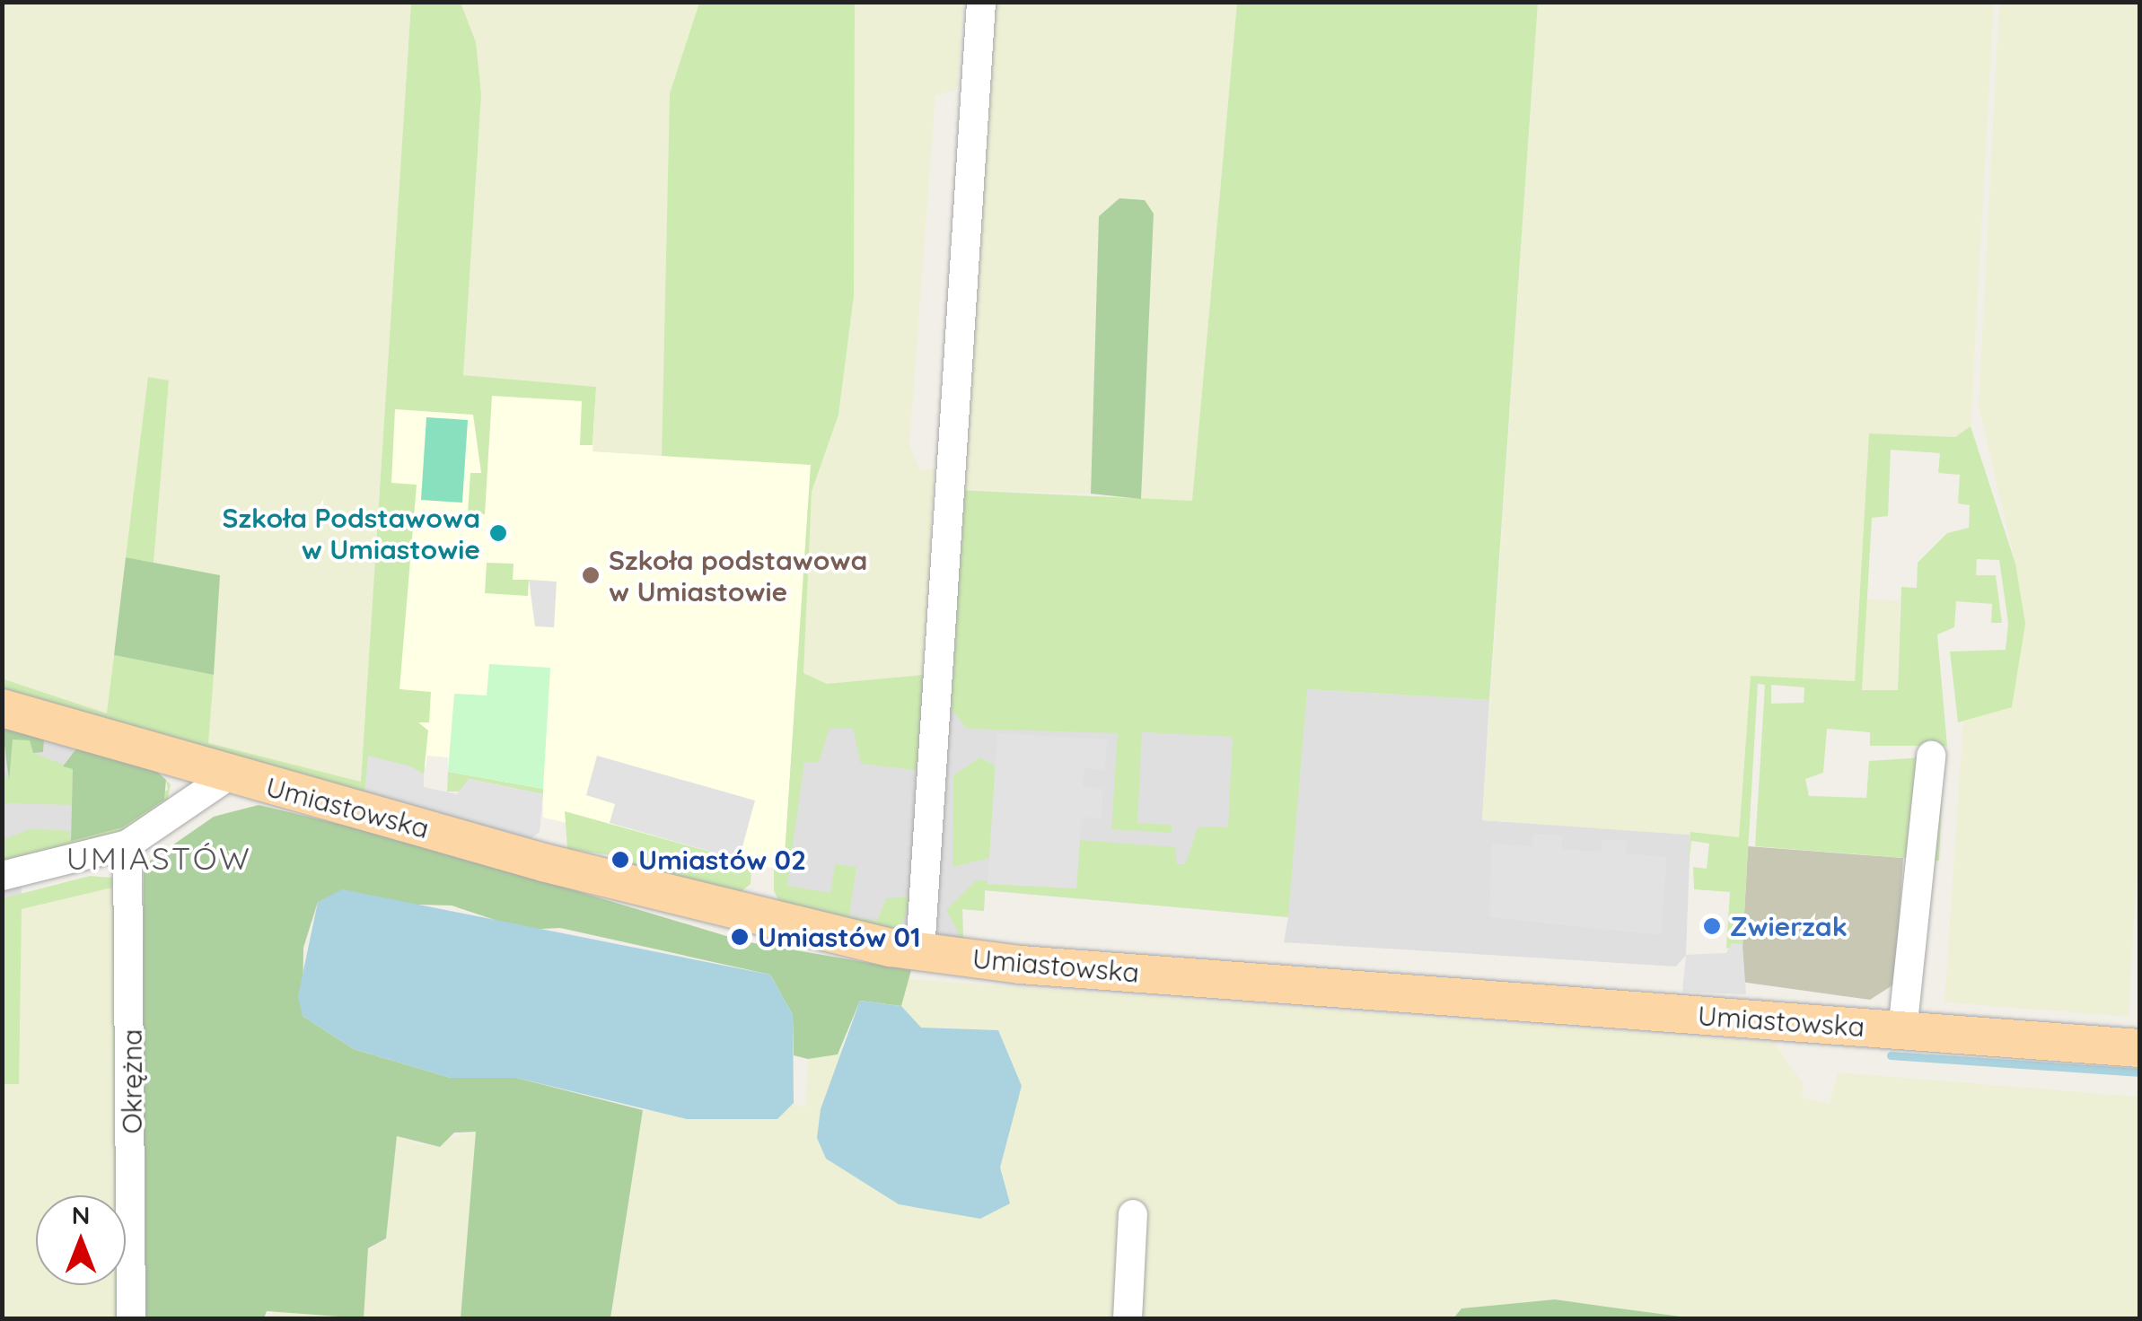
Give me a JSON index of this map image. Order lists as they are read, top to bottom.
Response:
{
  "streets": {
    "main road": ["Umiastowska"],
    "street": ["Okrężna"]
  },
  "districts": ["UMIASTÓW"],
  "places": [
    "Szkoła Podstawowa w Umiastowie",
    "Szkoła podstawowa w Umiastowie",
    "Umiastów 02",
    "Zwierzak",
    "Umiastów 01"
  ],
  "north": "top"
}
